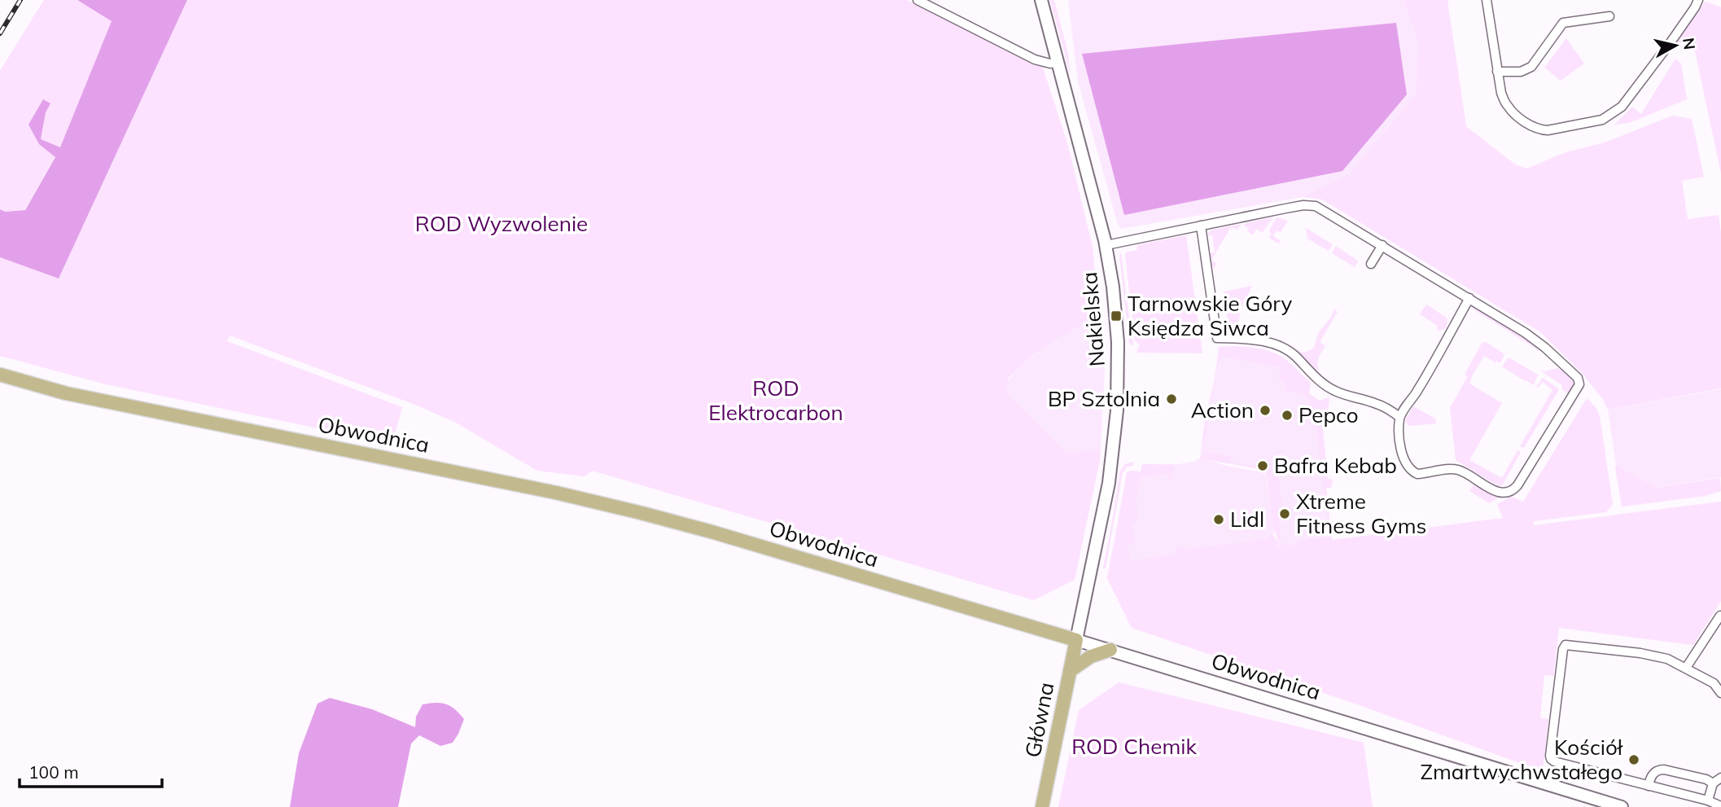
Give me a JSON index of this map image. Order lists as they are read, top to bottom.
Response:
{
  "streets": {
    "main road": ["Obwodnica", "Główna"],
    "street": ["Nakielska"]
  },
  "crossings": [
    ["Nakielska", "Obwodnica"],
    ["Nakielska", "Główna"],
    ["Obwodnica", "Główna"]
  ],
  "parks": ["ROD Wyzwolenie", "ROD Elektrocarbon", "ROD Chemik"],
  "places": {
    "transit": ["Tarnowskie Góry Księdza Siwca"],
    "other": [
      "BP Sztolnia",
      "Action",
      "Pepco",
      "Bafra Kebab",
      "Xtreme Fitness Gyms",
      "Lidl",
      "Kościół Zmartwychwstałego"
    ]
  },
  "scale_bar": "100 m",
  "north": "right"
}
